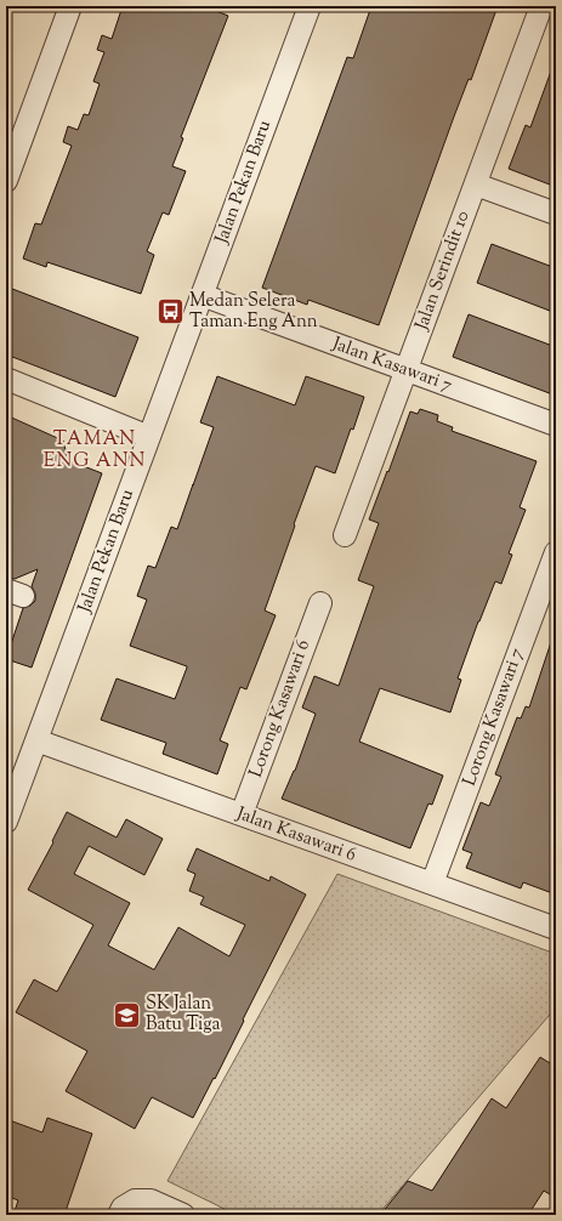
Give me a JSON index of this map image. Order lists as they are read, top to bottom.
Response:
{
  "streets": {
    "street": [
      "Jalan Pekan Baru",
      "Jalan Serindit 10",
      "Jalan Kasawari 7",
      "Lorong Kasawari 6",
      "Lorong Kasawari 7",
      "Jalan Kasawari 6"
    ]
  },
  "crossings": [
    ["Jalan Pekan Baru", "Jalan Kasawari 7"],
    ["Jalan Pekan Baru", "Jalan Kasawari 6"],
    ["Jalan Serindit 10", "Jalan Kasawari 7"],
    ["Lorong Kasawari 6", "Jalan Kasawari 6"],
    ["Lorong Kasawari 7", "Jalan Kasawari 6"]
  ],
  "districts": ["TAMAN ENG ANN"],
  "places": {
    "bus stop": ["Medan Selera Taman Eng Ann"],
    "school or university": ["SK Jalan Batu Tiga"]
  }
}
